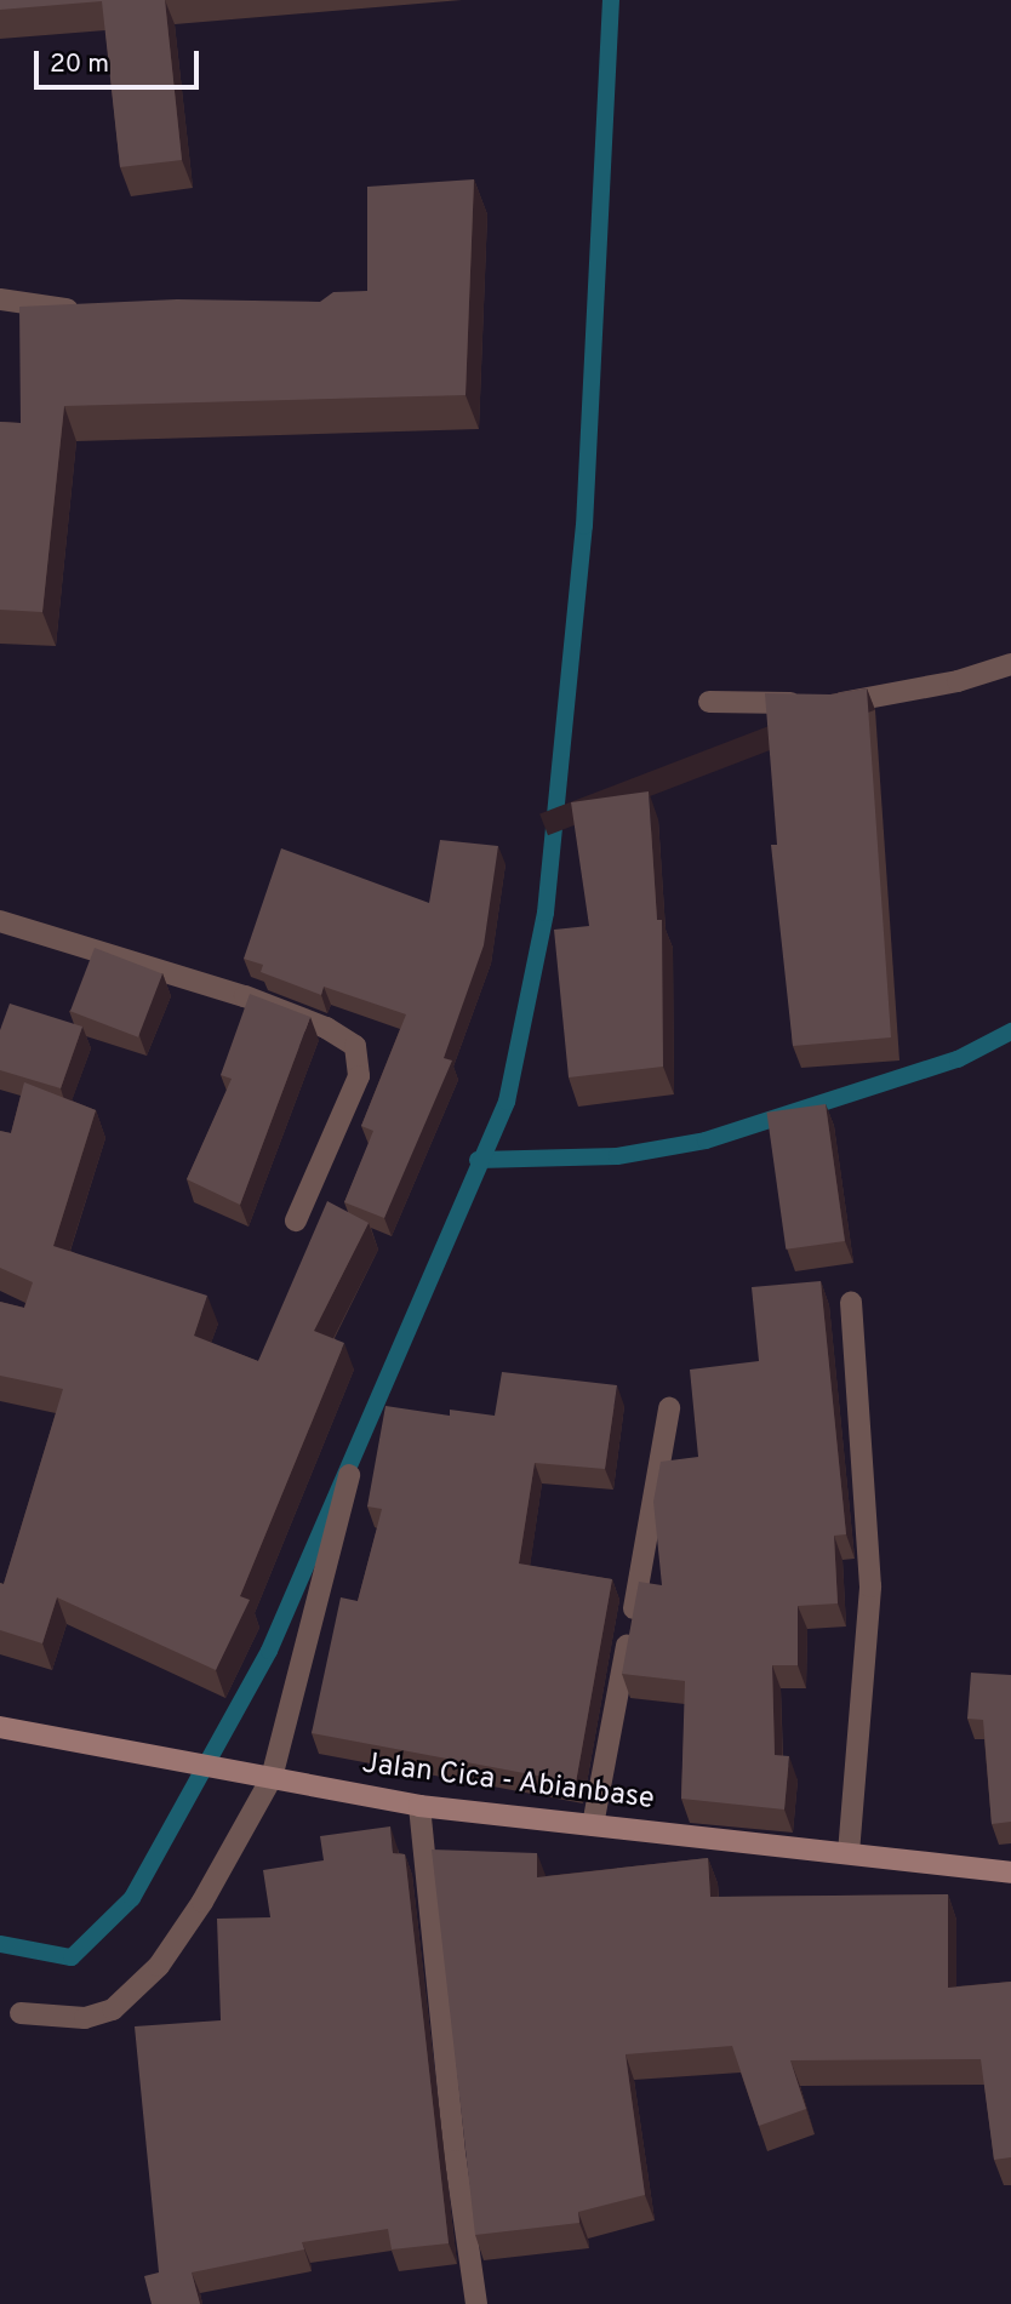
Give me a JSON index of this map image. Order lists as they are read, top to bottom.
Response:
{
  "streets": {
    "street": ["Jalan Cica - Abianbase"]
  },
  "scale_bar": "20 m"
}
